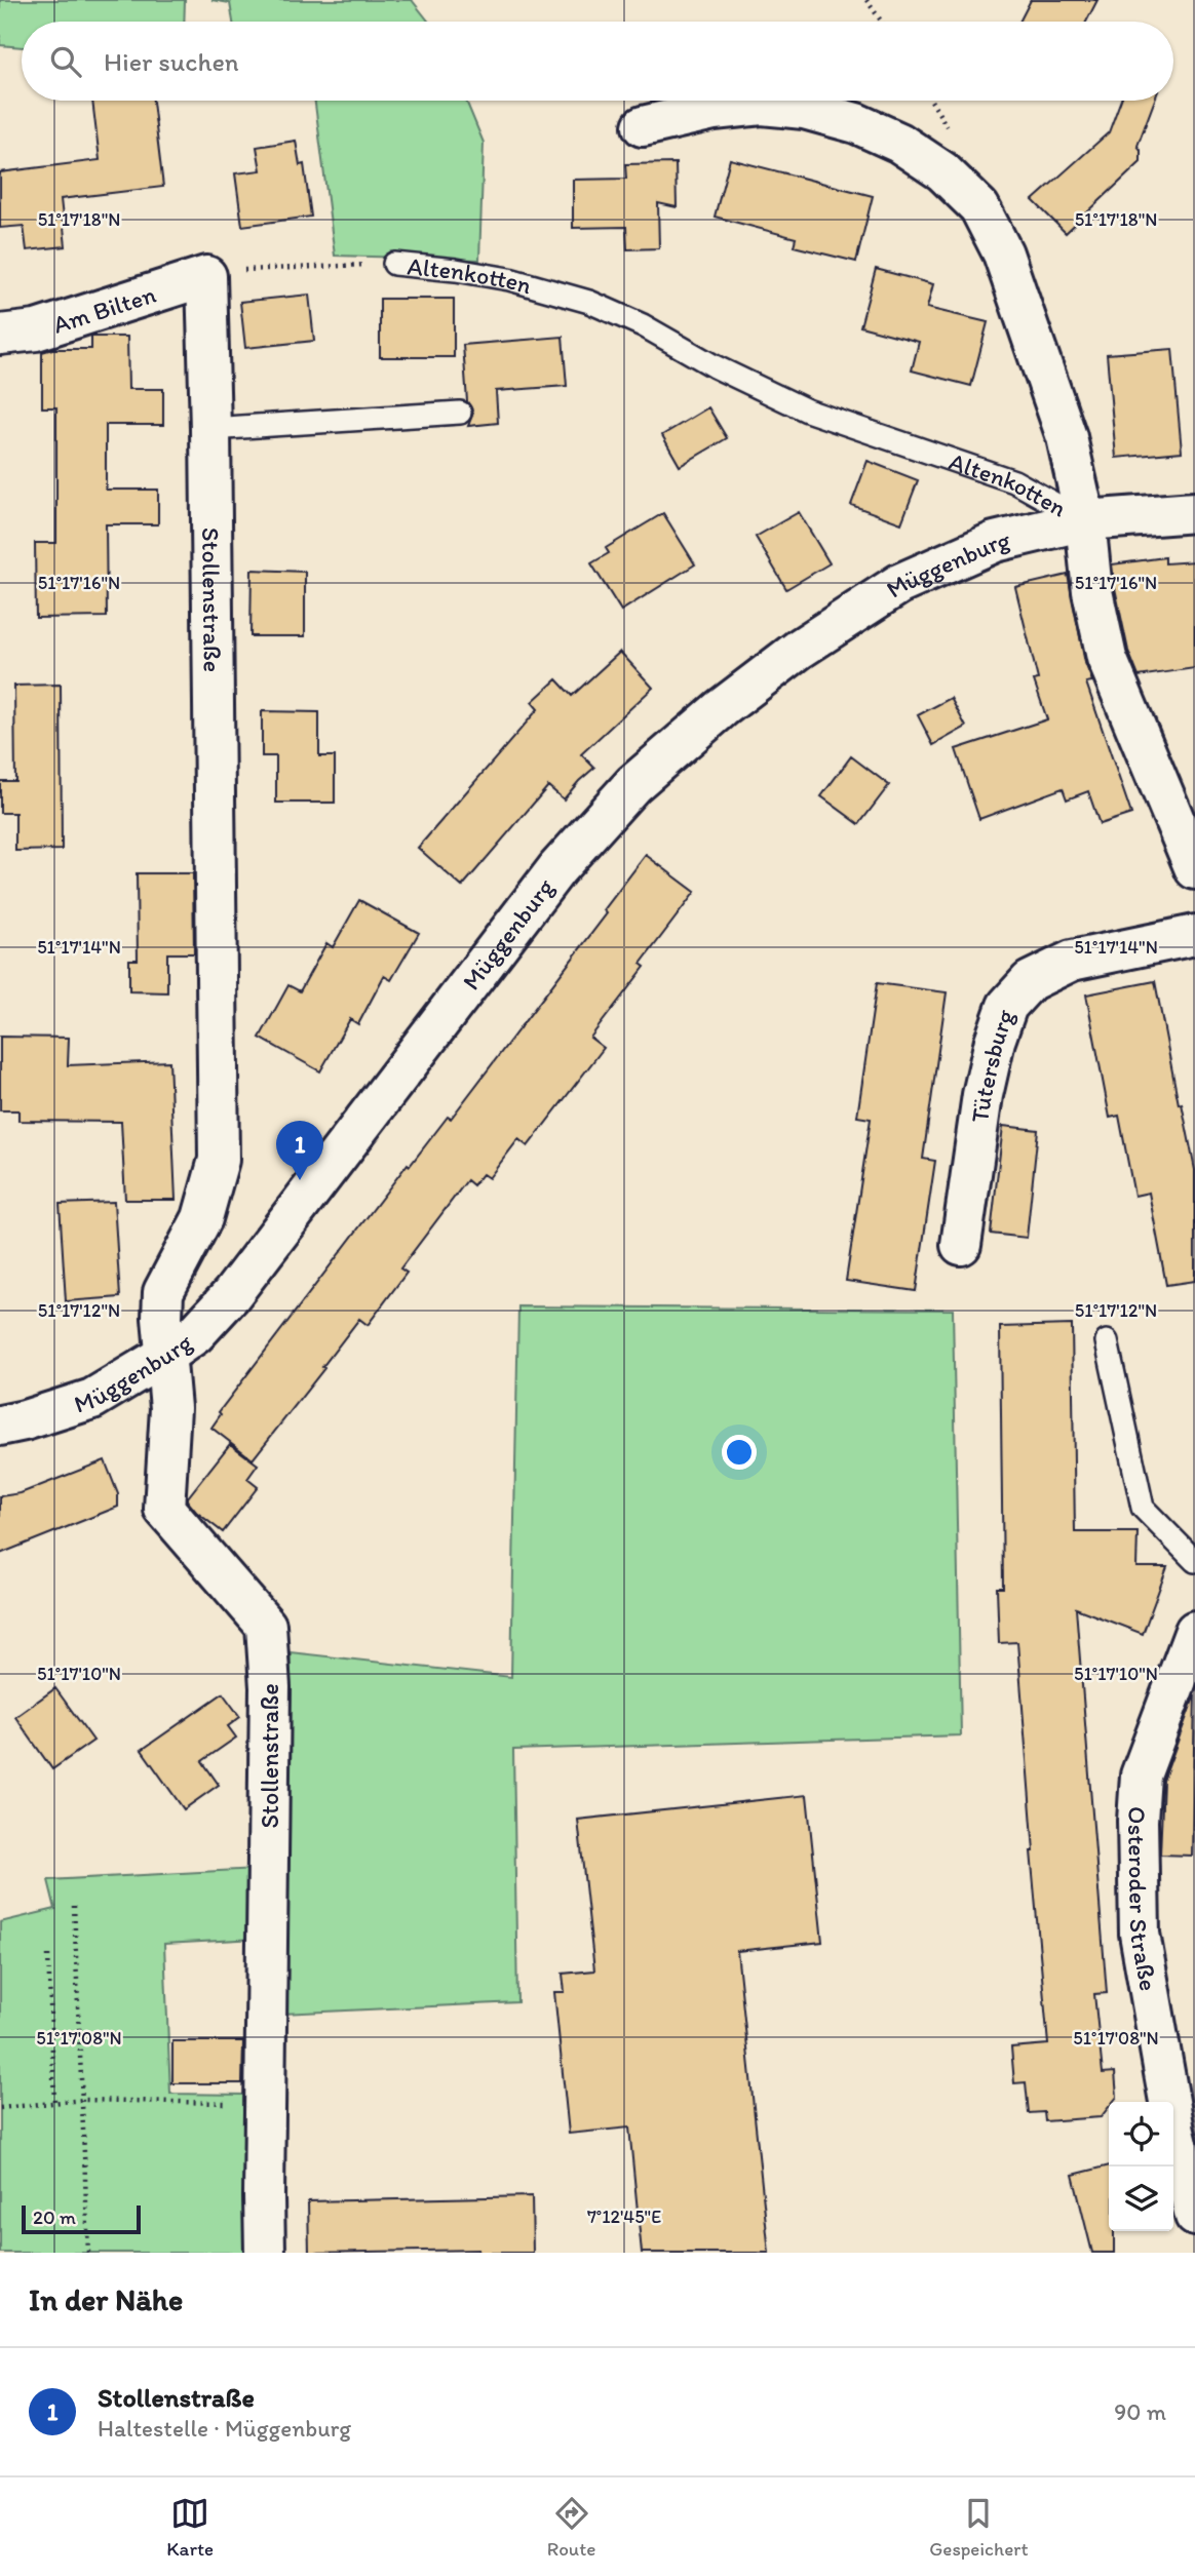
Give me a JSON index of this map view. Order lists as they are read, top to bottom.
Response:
{
  "streets": {
    "street": [
      "Altenkotten",
      "Am Bilten",
      "Müggenburg",
      "Stollenstraße",
      "Tütersburg",
      "Osteroder Straße"
    ]
  },
  "crossings": [
    ["Altenkotten", "Müggenburg"],
    ["Am Bilten", "Stollenstraße"],
    ["Müggenburg", "Stollenstraße"]
  ],
  "scale_bar": "20 m",
  "page": {
    "search": "Hier suchen",
    "pins": "1",
    "scale": "20 m",
    "heading": "In der Nähe",
    "list": [
      {
        "mark": "1",
        "name": "Stollenstraße",
        "note": "Haltestelle · Müggenburg",
        "value": "90 m"
      }
    ],
    "nav": ["Karte", "Route", "Gespeichert"]
  },
  "coordinates": [
    "51°17'18\"N",
    "51°17'16\"N",
    "51°17'14\"N",
    "51°17'12\"N",
    "51°17'10\"N",
    "51°17'08\"N",
    "7°12'45\"E"
  ]
}
